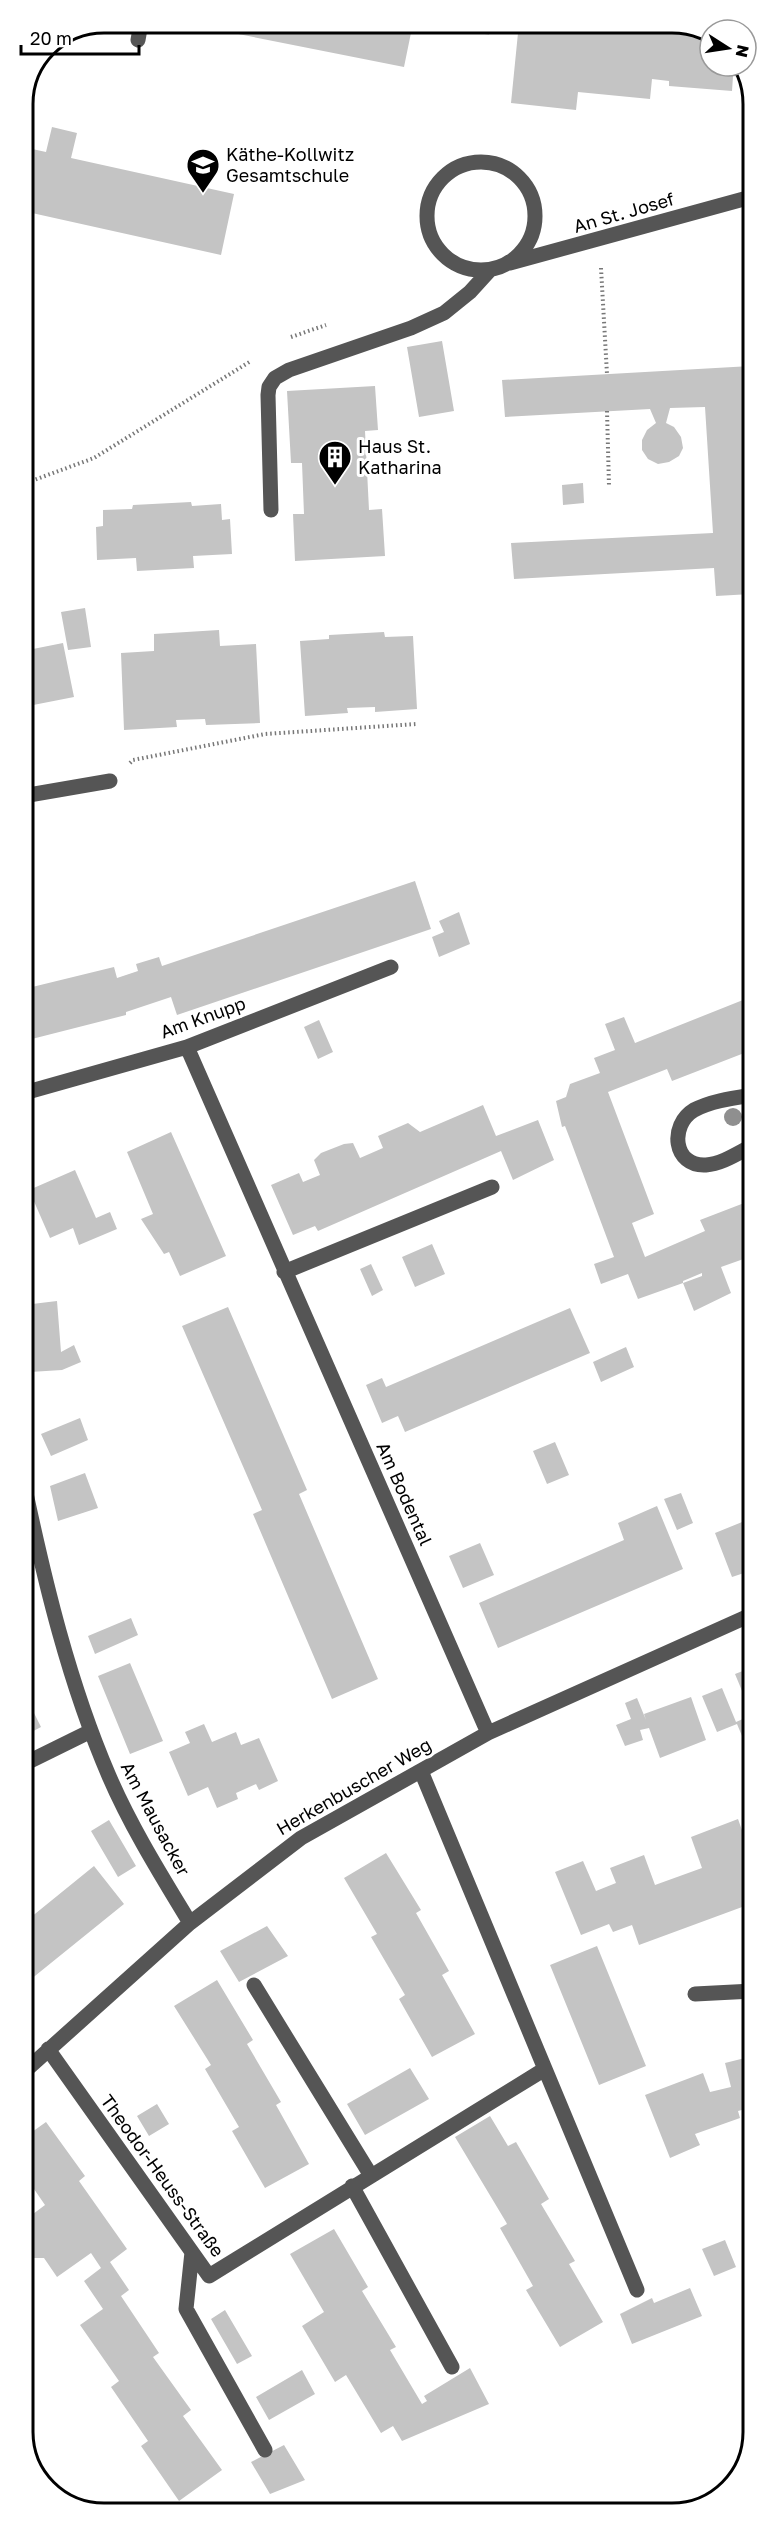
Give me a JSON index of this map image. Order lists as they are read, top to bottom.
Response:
{
  "streets": {
    "street": [
      "An St. Josef",
      "Am Knupp",
      "Am Bodental",
      "Herkenbuscher Weg",
      "Am Mausacker",
      "Theodor-Heuss-Straße"
    ]
  },
  "crossings": [
    ["Am Knupp", "Am Bodental"],
    ["Am Bodental", "Herkenbuscher Weg"],
    ["Herkenbuscher Weg", "Am Mausacker"],
    ["Herkenbuscher Weg", "Theodor-Heuss-Straße"]
  ],
  "places": {
    "school or university": ["Käthe-Kollwitz Gesamtschule"],
    "building": ["Haus St. Katharina"]
  },
  "scale_bar": "20 m",
  "north": "right"
}
